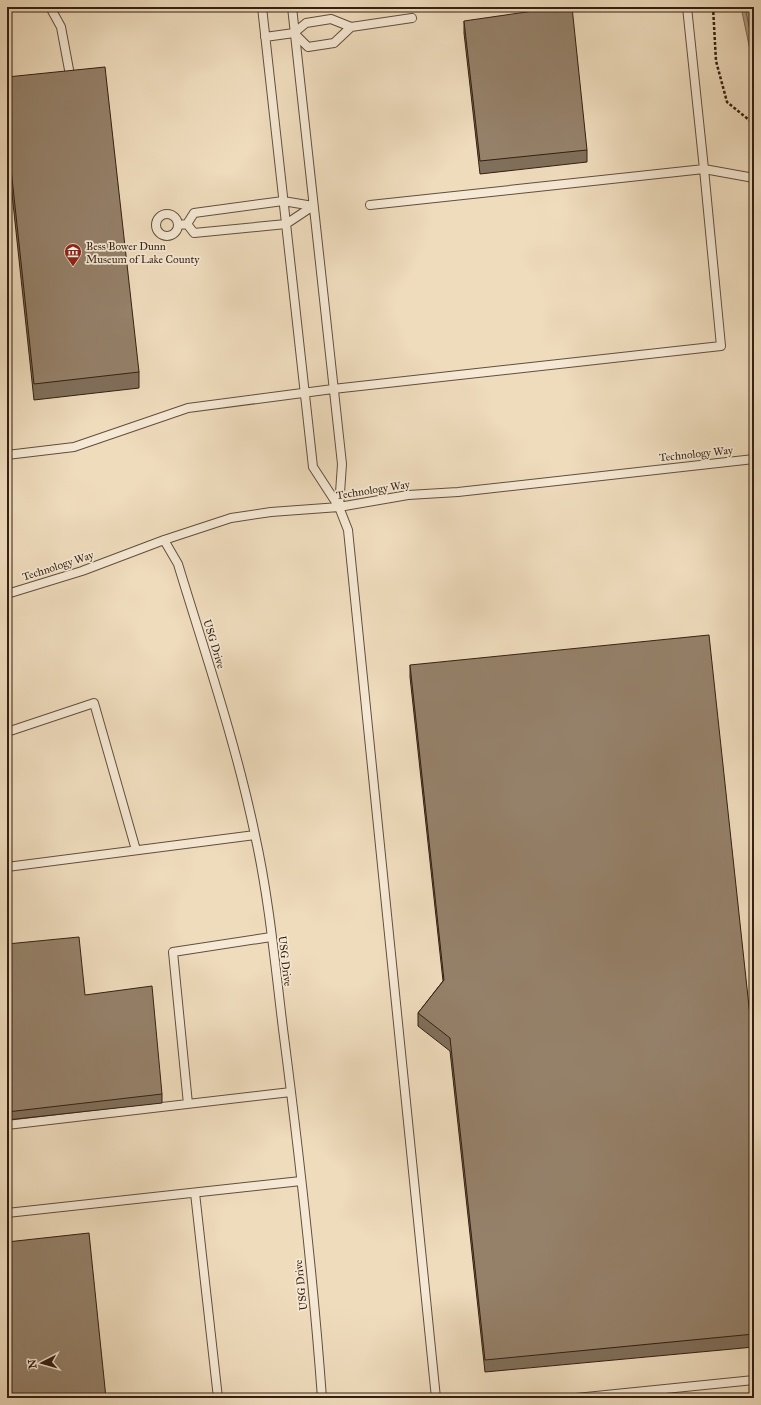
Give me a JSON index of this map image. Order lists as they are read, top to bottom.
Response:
{
  "streets": {
    "lane": ["Technology Way", "USG Drive"]
  },
  "crossings": [
    ["Technology Way", "USG Drive"]
  ],
  "places": {
    "museum": ["Bess Bower Dunn Museum of Lake County"]
  },
  "north": "left"
}
